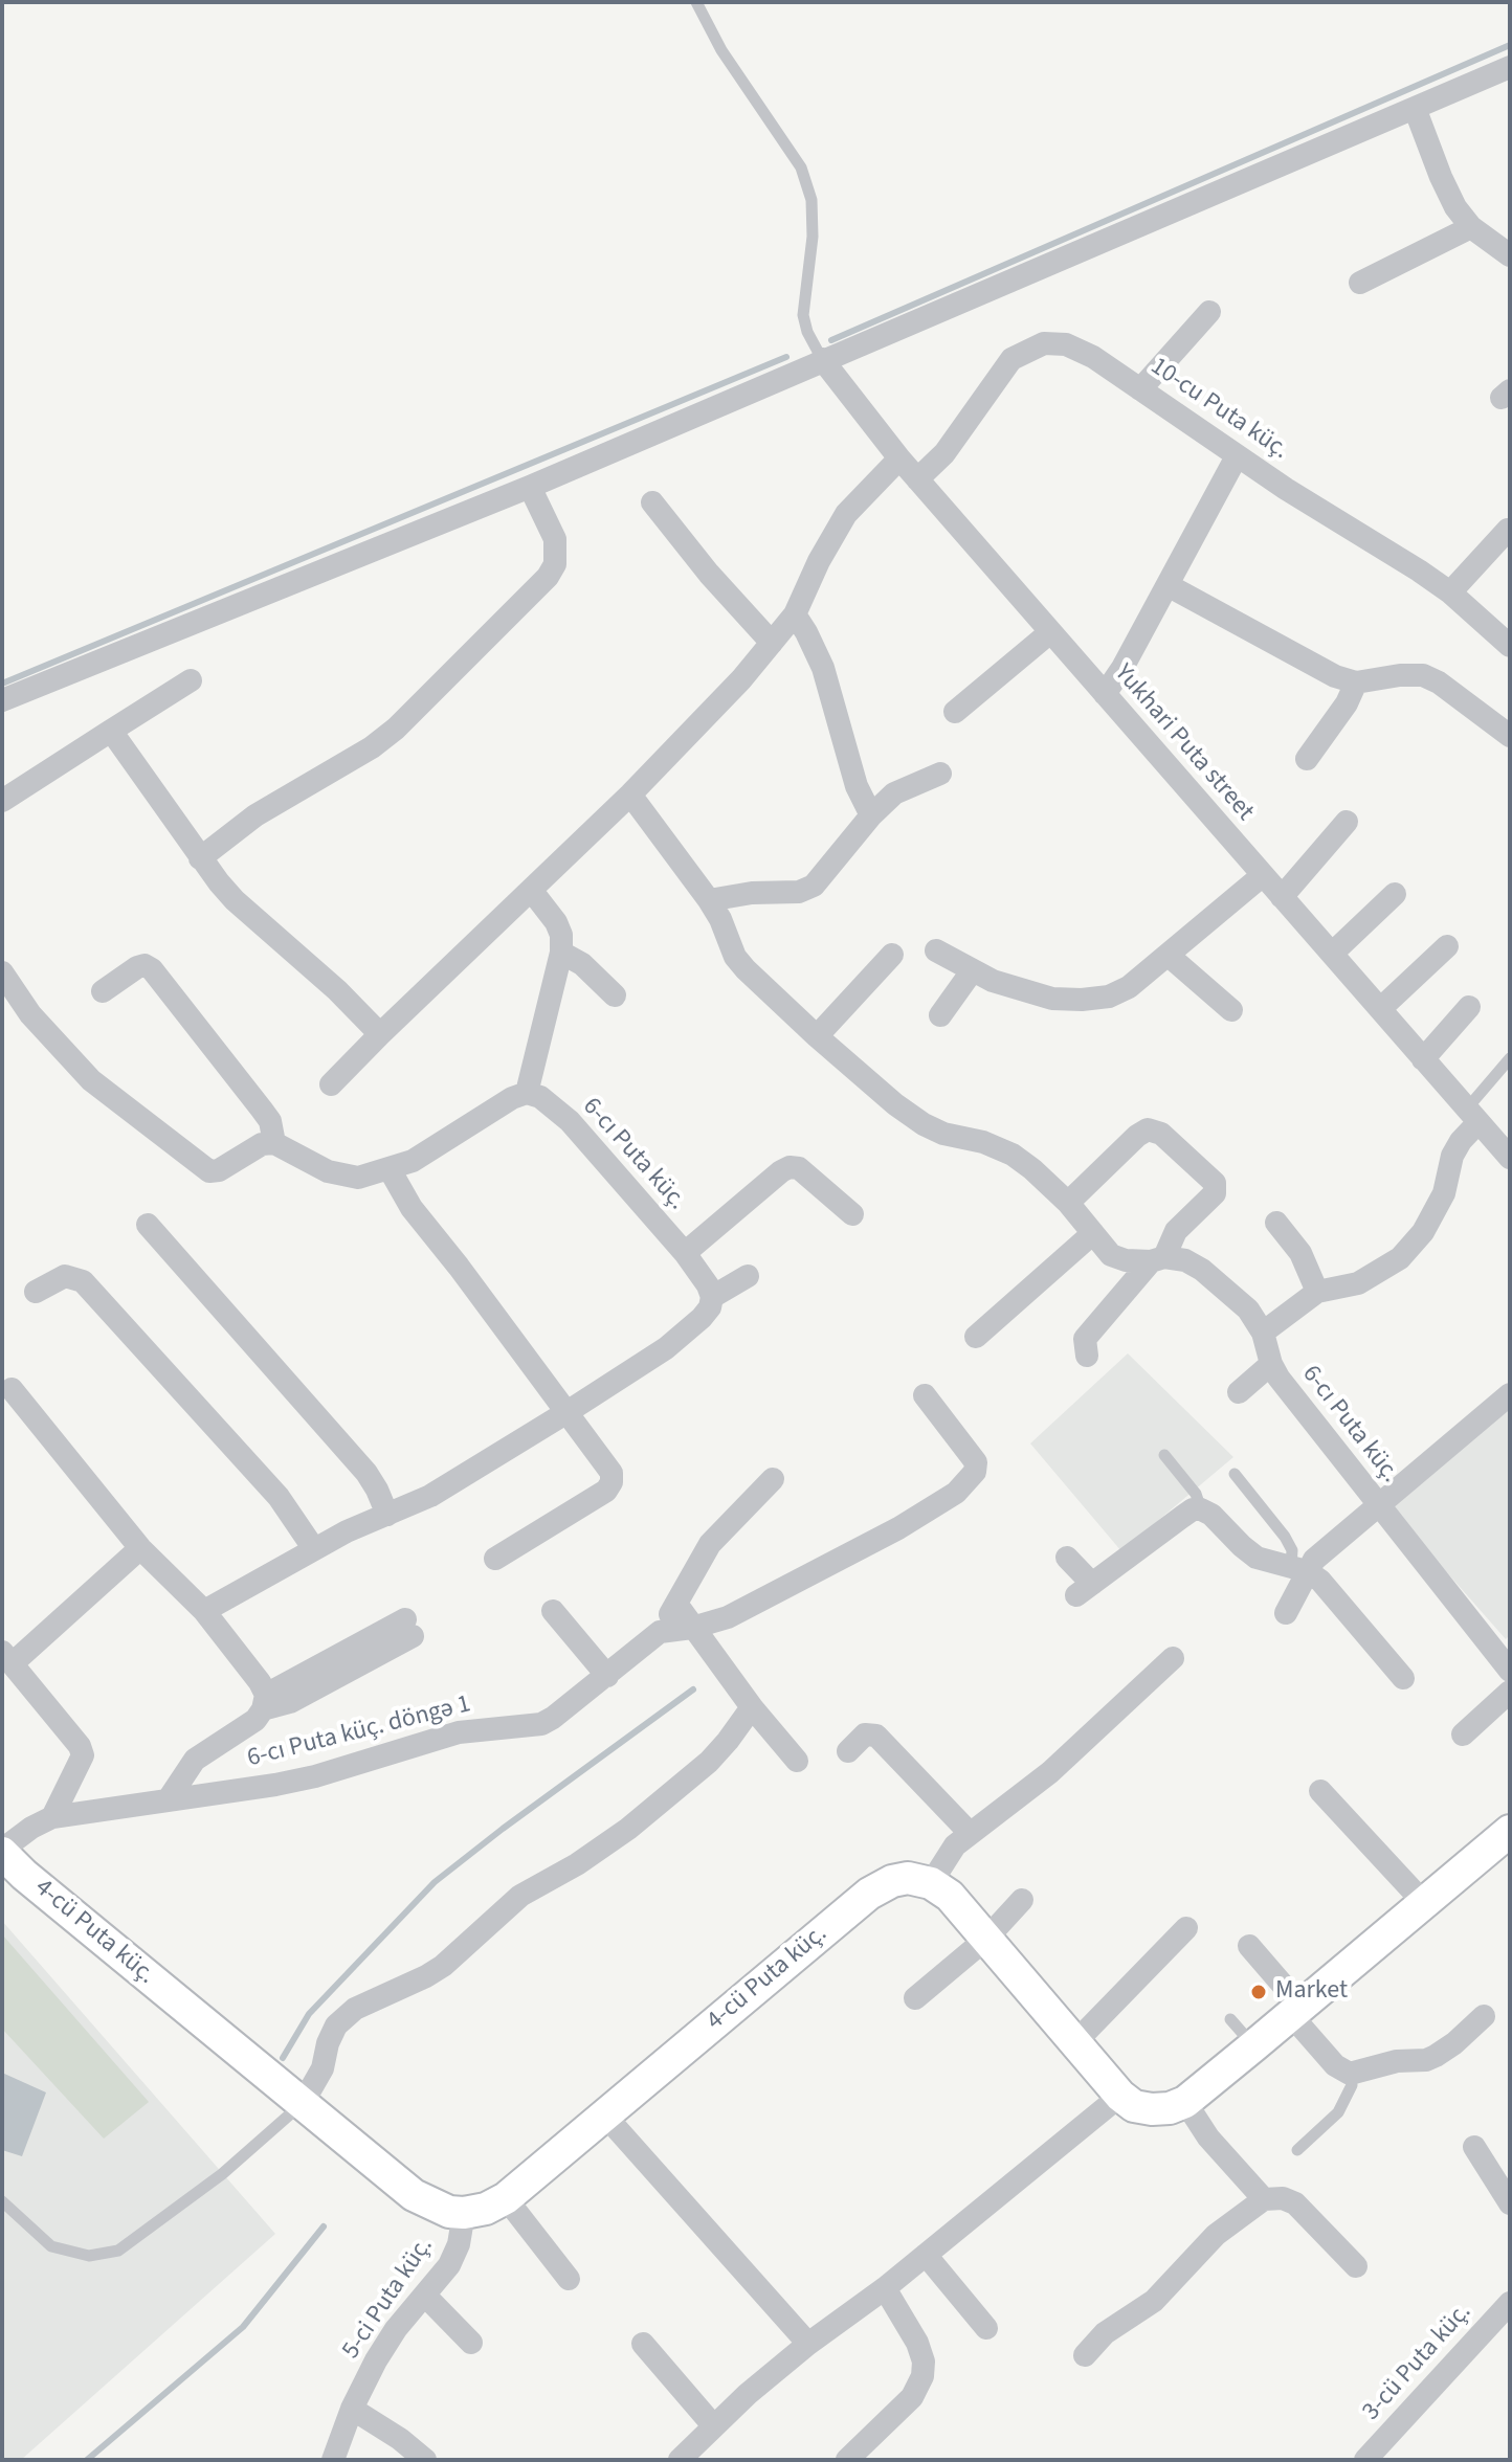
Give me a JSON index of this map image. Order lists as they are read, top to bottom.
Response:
{
  "streets": {
    "street": [
      "10-cu Puta küç.",
      "Yukhari Puta street",
      "6-cı Puta küç.",
      "6-cı Puta küç. döngə 1",
      "4-cü Puta küç.",
      "5-ci Puta küç.",
      "3-cü Puta küç."
    ]
  },
  "crossings": [
    ["10-cu Puta küç.", "Yukhari Puta street"],
    ["6-cı Puta küç. döngə 1", "4-cü Puta küç."],
    ["4-cü Puta küç.", "5-ci Puta küç."]
  ],
  "places": ["Market"]
}
